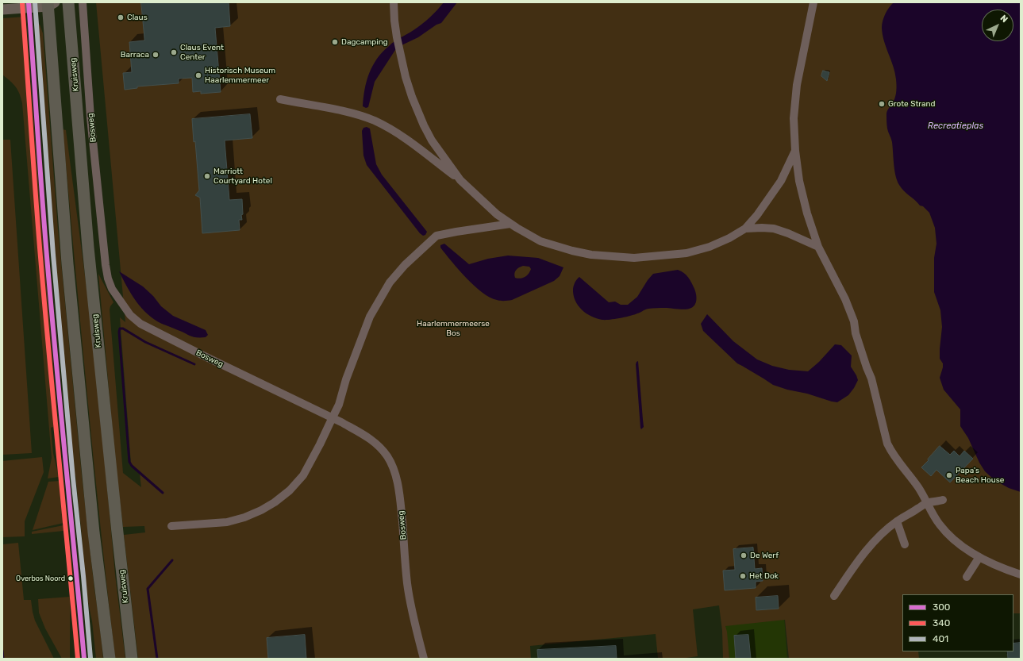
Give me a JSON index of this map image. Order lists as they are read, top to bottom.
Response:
{
  "streets": {
    "highway": ["Kruisweg"],
    "street": ["Bosweg"]
  },
  "water": ["Recreatieplas"],
  "parks": ["Haarlemmermeerse Bos"],
  "places": [
    "Claus",
    "Dagcamping",
    "Claus Event Center",
    "Barraca",
    "Historisch Museum Haarlemmermeer",
    "Grote Strand",
    "Marriott Courtyard Hotel",
    "Papa's Beach House",
    "De Werf",
    "Het Dok",
    "Overbos Noord"
  ],
  "lines": ["transit line 300", "transit line 401", "transit line 340"],
  "legend": ["300", "340", "401"],
  "north": "top right"
}
